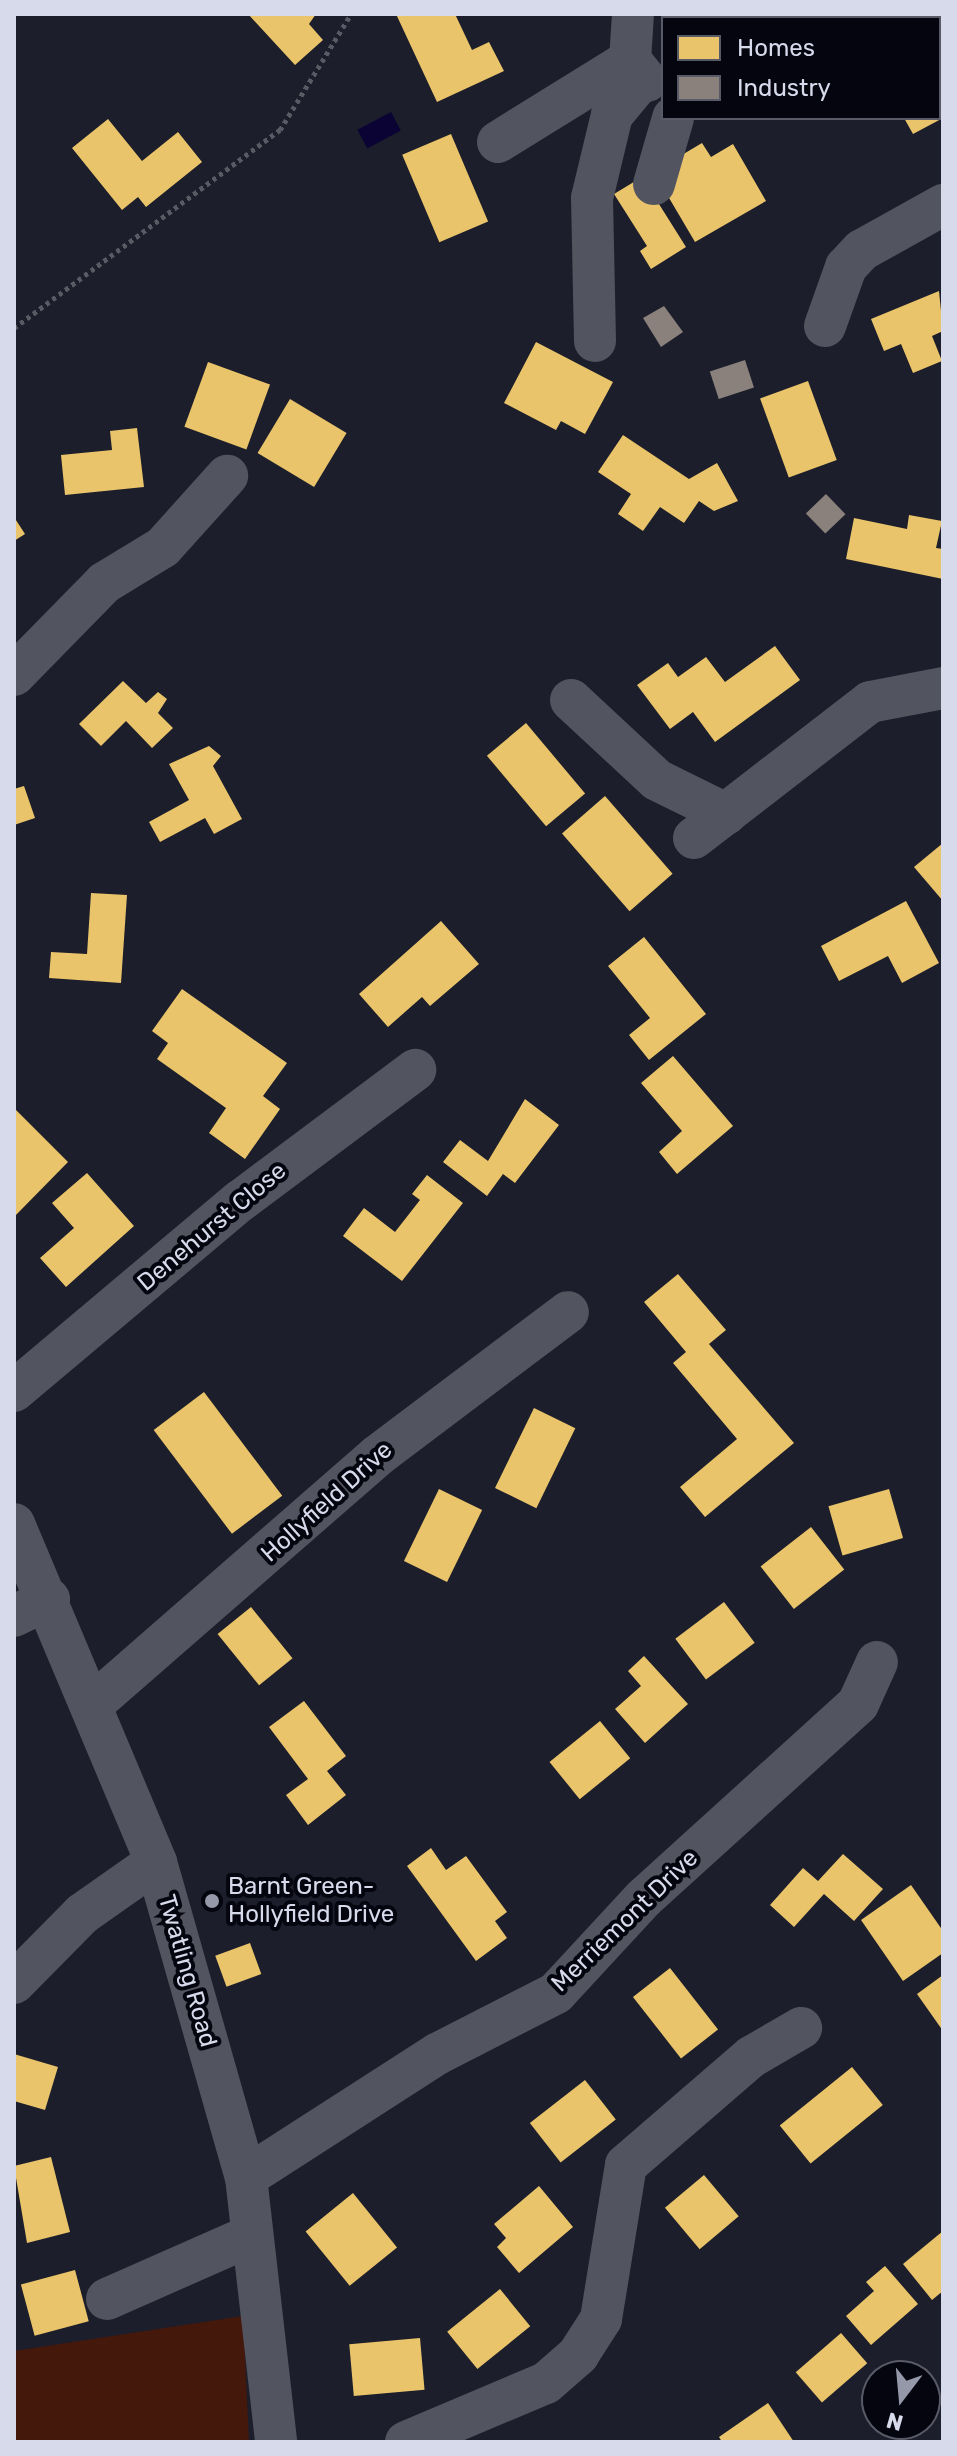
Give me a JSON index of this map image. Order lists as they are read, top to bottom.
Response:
{
  "streets": {
    "street": [
      "Denehurst Close",
      "Hollyfield Drive",
      "Merriemont Drive",
      "Twatling Road"
    ]
  },
  "crossings": [
    ["Hollyfield Drive", "Twatling Road"],
    ["Merriemont Drive", "Twatling Road"]
  ],
  "places": ["Barnt Green- Hollyfield Drive"],
  "legend": ["Homes", "Industry"],
  "north": "bottom"
}
